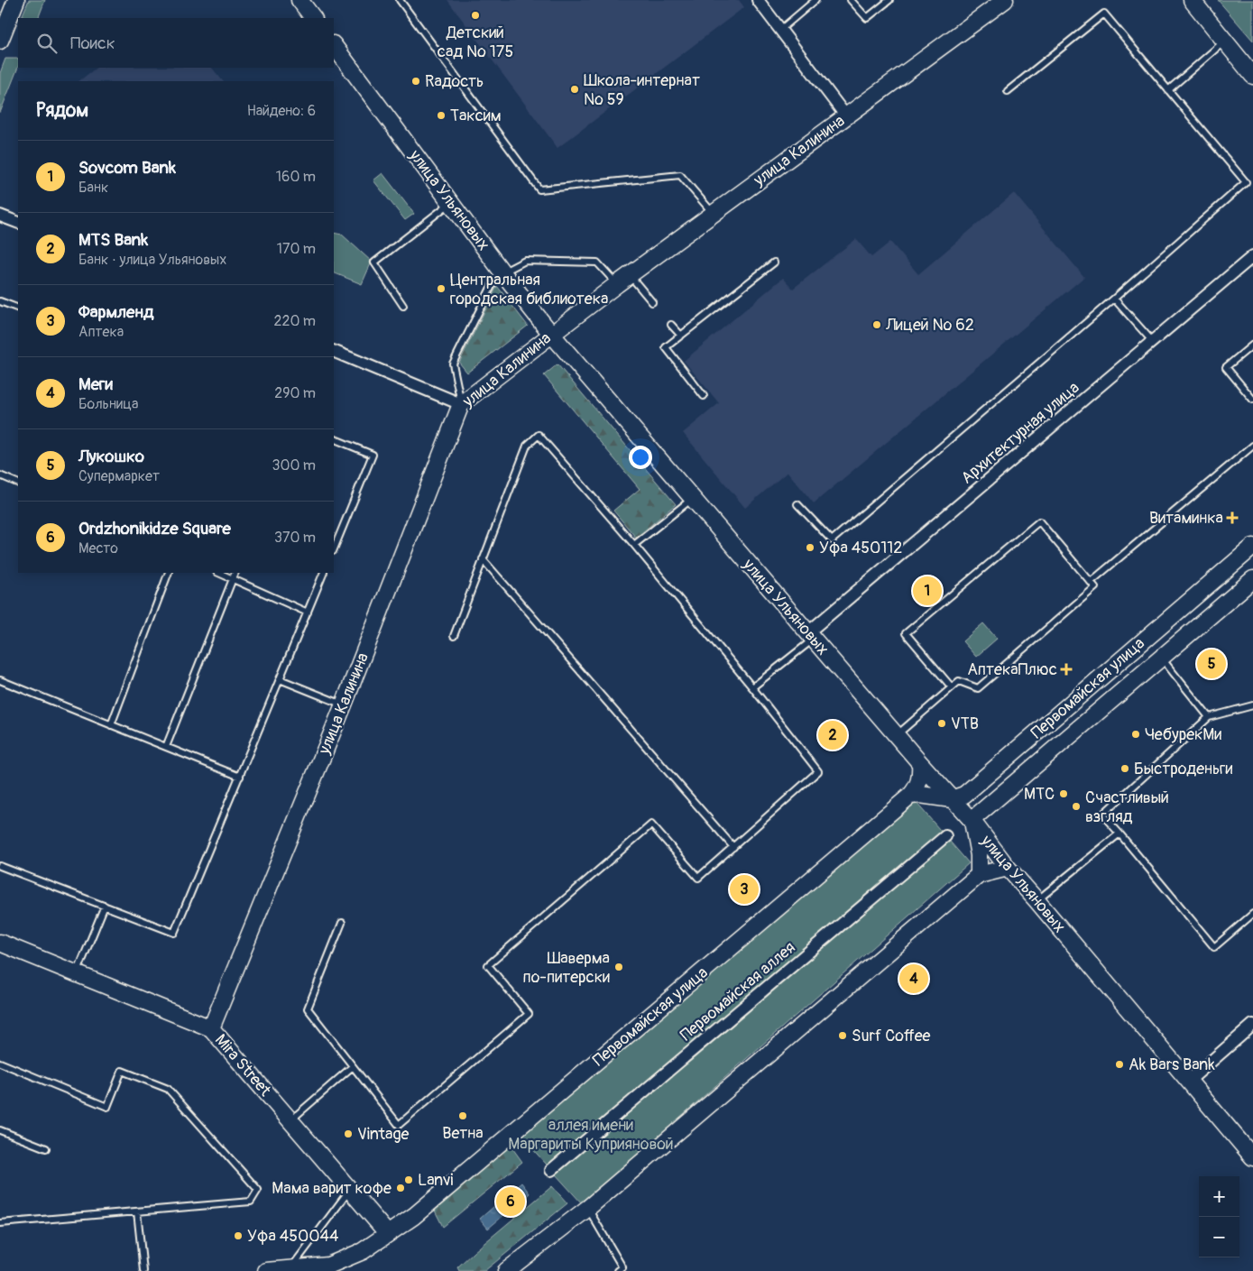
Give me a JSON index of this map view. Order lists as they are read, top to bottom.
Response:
{
  "streets": {
    "main road": [
      "улица Калинина",
      "улица Ульяновых",
      "Первомайская улица",
      "Mira Street"
    ],
    "street": ["Архитектурная улица", "Первомайская аллея"]
  },
  "crossings": [
    ["улица Калинина", "улица Ульяновых"],
    ["улица Калинина", "Mira Street"],
    ["улица Ульяновых", "Архитектурная улица"],
    ["улица Ульяновых", "Первомайская улица"],
    ["Первомайская улица", "Mira Street"]
  ],
  "parks": ["аллея имени Маргариты Куприяновой"],
  "places": {
    "other": [
      "Детский сад № 175",
      "Rадость",
      "Школа-интернат № 59",
      "Таксим",
      "Центральная городская библиотека",
      "Лицей № 62",
      "Уфа 450112",
      "VTB",
      "ЧебурекМи",
      "Быстроденьги",
      "МТС",
      "Счастливый взгляд",
      "Шаверма по-питерски",
      "Surf Coffee",
      "Ak Bars Bank",
      "Ветна",
      "Vintage",
      "Lanvi",
      "Мама варит кофе",
      "Уфа 450044"
    ],
    "health": ["Витаминка", "АптекаПлюс"]
  },
  "page": {
    "search": "Поиск",
    "heading": ["Рядом", "Найдено: 6"],
    "list": [
      {
        "mark": "1",
        "name": "Sovcom Bank",
        "note": "Банк",
        "value": "160 m"
      },
      {
        "mark": "2",
        "name": "MTS Bank",
        "note": "Банк · улица Ульяновых",
        "value": "170 m"
      },
      {
        "mark": "3",
        "name": "Фармленд",
        "note": "Аптека",
        "value": "220 m"
      },
      {
        "mark": "4",
        "name": "Меги",
        "note": "Больница",
        "value": "290 m"
      },
      {
        "mark": "5",
        "name": "Лукошко",
        "note": "Супермаркет",
        "value": "300 m"
      },
      {
        "mark": "6",
        "name": "Ordzhonikidze Square",
        "note": "Место",
        "value": "370 m"
      }
    ],
    "pins": [
      "1",
      "5",
      "2",
      "3",
      "4",
      "6"
    ],
    "map_buttons": ["+", "−"]
  }
}
